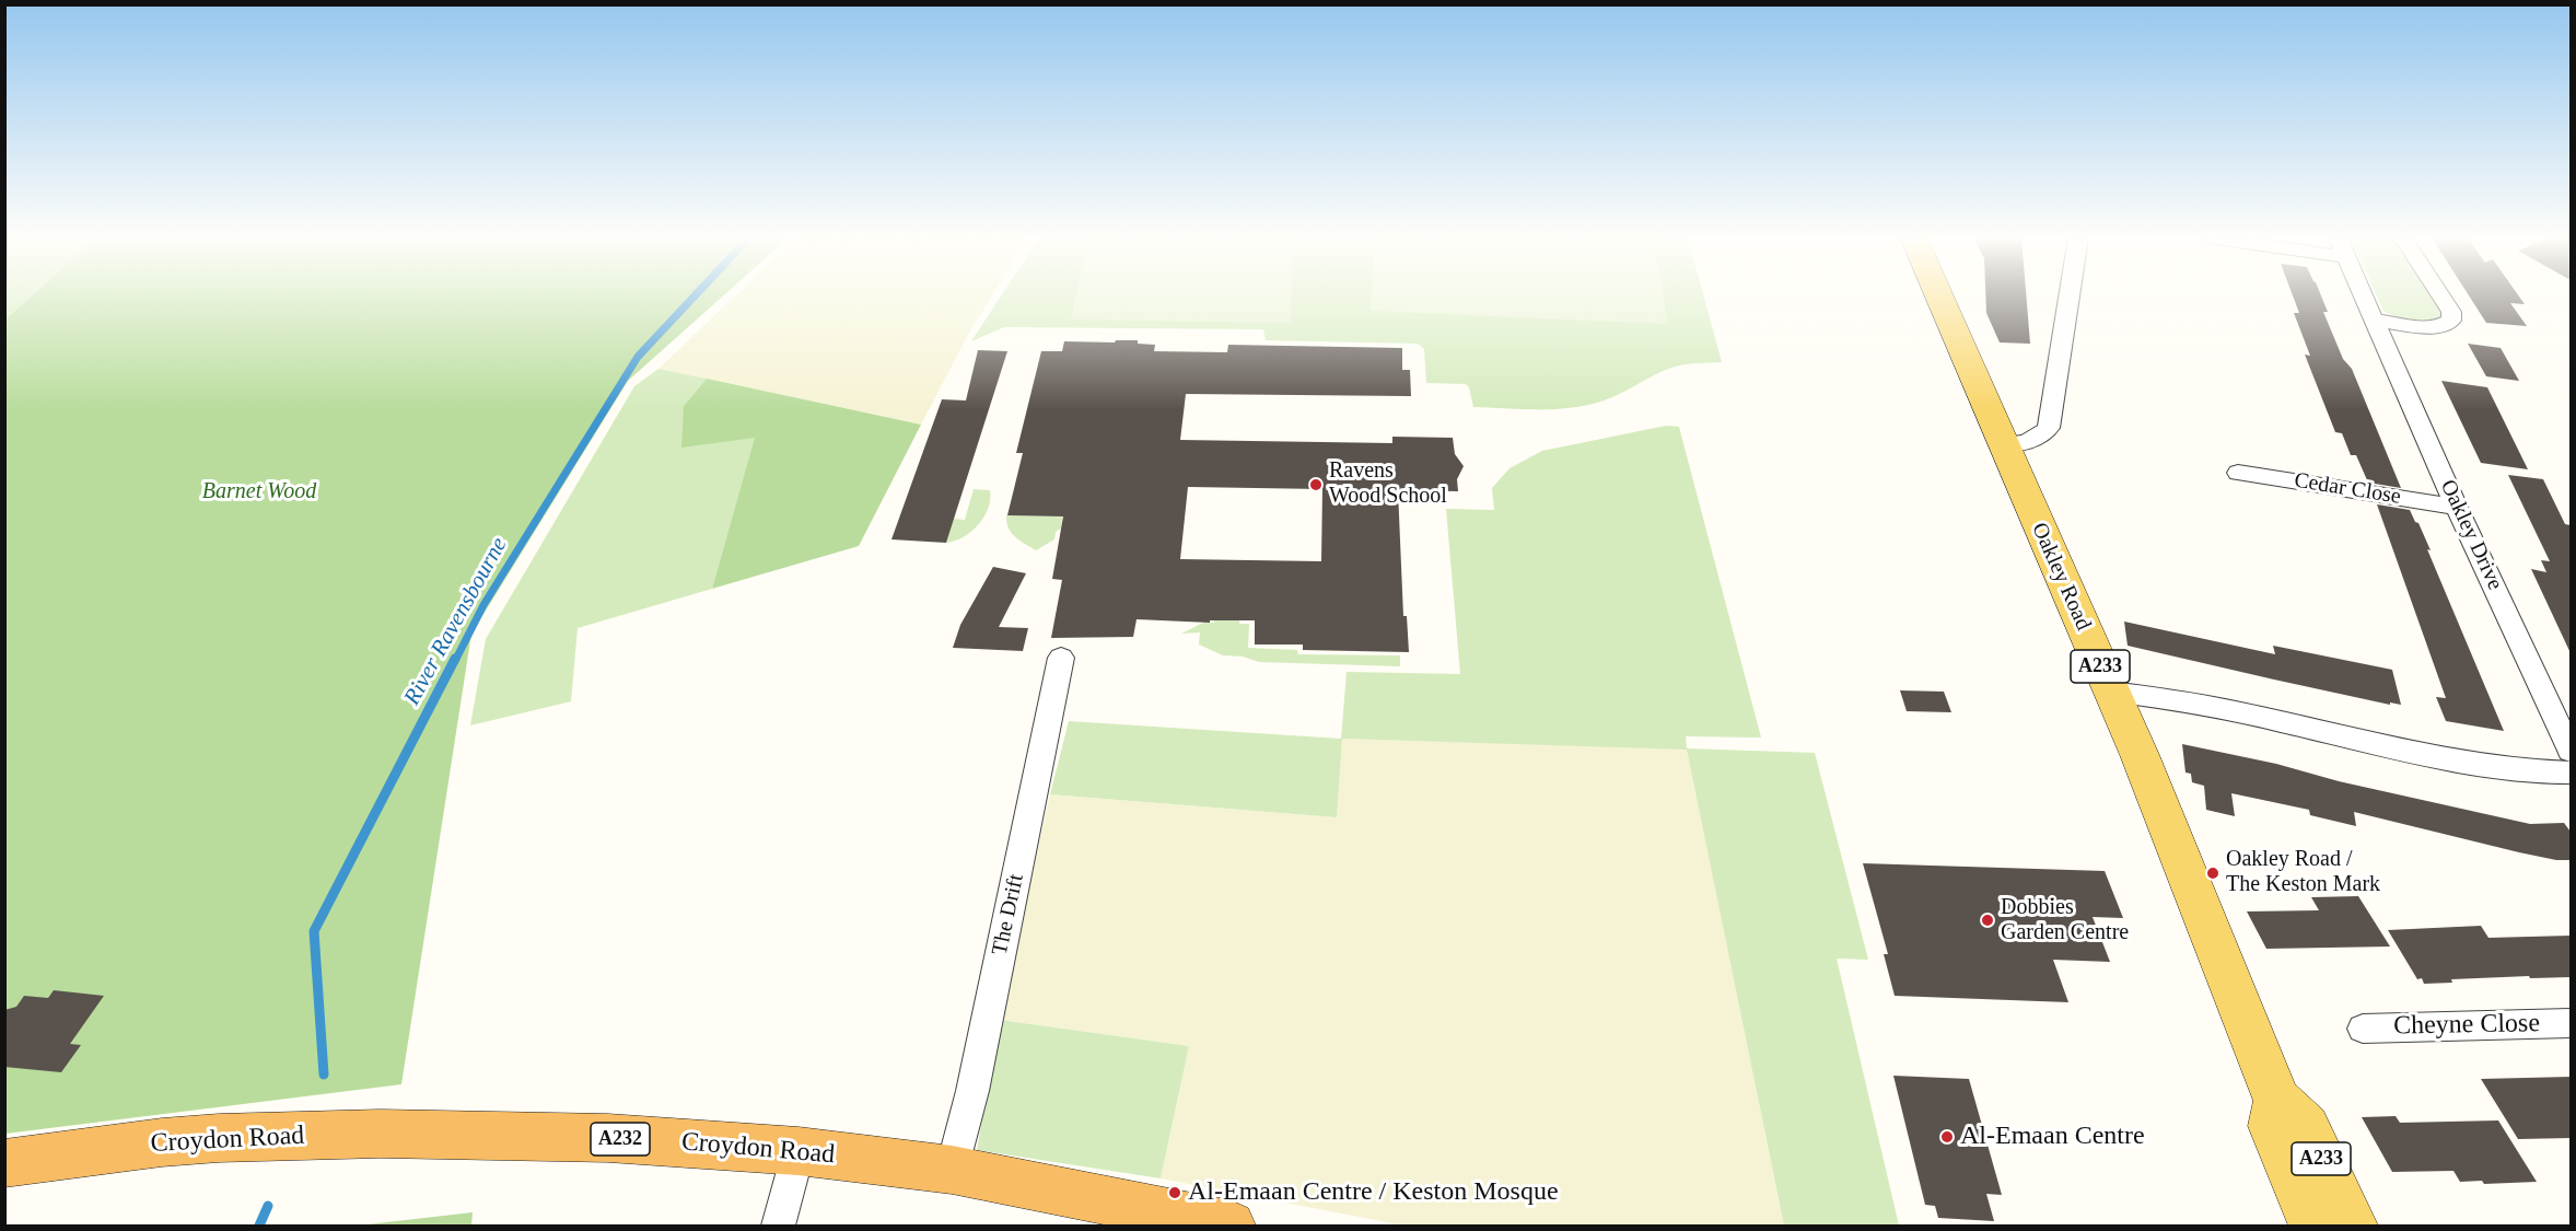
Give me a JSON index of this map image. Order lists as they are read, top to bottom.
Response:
{
  "streets": {
    "highway": ["A232", "Croydon Road"],
    "main road": ["Oakley Road", "A233"],
    "street": [
      "Cedar Close",
      "Oakley Drive",
      "The Drift",
      "Cheyne Close"
    ]
  },
  "crossings": [
    ["Cedar Close", "Oakley Drive"],
    ["The Drift", "Croydon Road"]
  ],
  "water": ["River Ravensbourne"],
  "parks": ["Barnet Wood"],
  "places": [
    "Ravens Wood School",
    "Oakley Road / The Keston Mark",
    "Dobbies Garden Centre",
    "Al-Emaan Centre",
    "Al-Emaan Centre / Keston Mosque"
  ]
}
